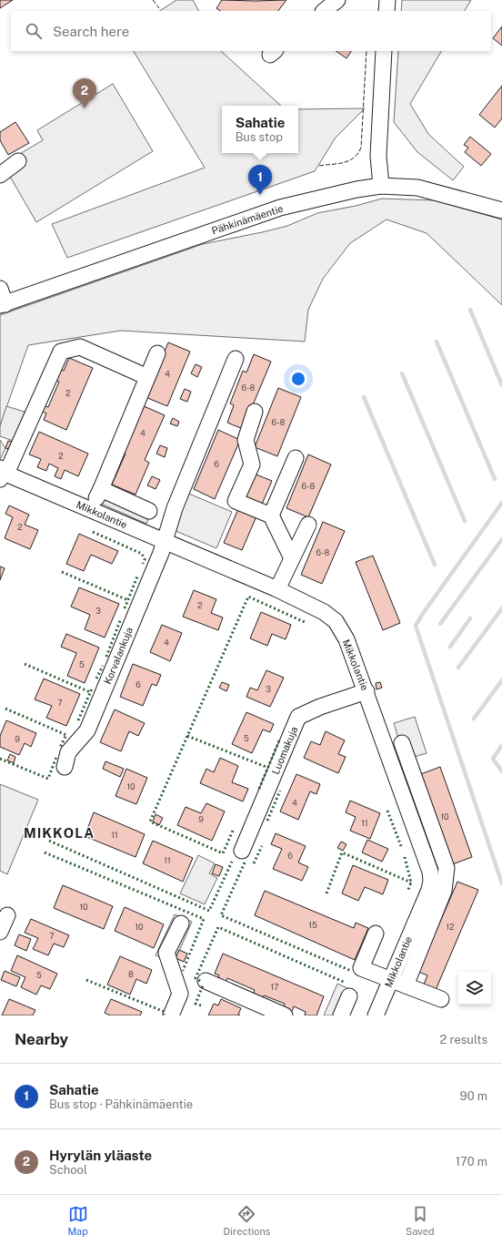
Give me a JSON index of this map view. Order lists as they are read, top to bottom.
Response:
{
  "streets": {
    "street": [
      "Pähkinämäentie",
      "Mikkolantie",
      "Korvalankuja",
      "Luomakuja"
    ]
  },
  "crossings": [
    ["Mikkolantie", "Korvalankuja"],
    ["Mikkolantie", "Luomakuja"]
  ],
  "districts": ["MIKKOLA"],
  "house_numbers": [
    "4",
    "6-8",
    "2",
    "6-8",
    "4",
    "2",
    "6",
    "6-8",
    "2",
    "6-8",
    "2",
    "3",
    "4",
    "5",
    "6",
    "3",
    "7",
    "5",
    "9",
    "10",
    "4",
    "10",
    "9",
    "11",
    "11",
    "6",
    "11",
    "10",
    "15",
    "10",
    "12",
    "7",
    "8",
    "5",
    "17"
  ],
  "page": {
    "search": "Search here",
    "pins": ["2", "1"],
    "popup": ["Sahatie", "Bus stop"],
    "heading": ["Nearby", "2 results"],
    "list": [
      {
        "mark": "1",
        "name": "Sahatie",
        "note": "Bus stop · Pähkinämäentie",
        "value": "90 m"
      },
      {
        "mark": "2",
        "name": "Hyrylän yläaste",
        "note": "School",
        "value": "170 m"
      }
    ],
    "nav": ["Map", "Directions", "Saved"]
  }
}
